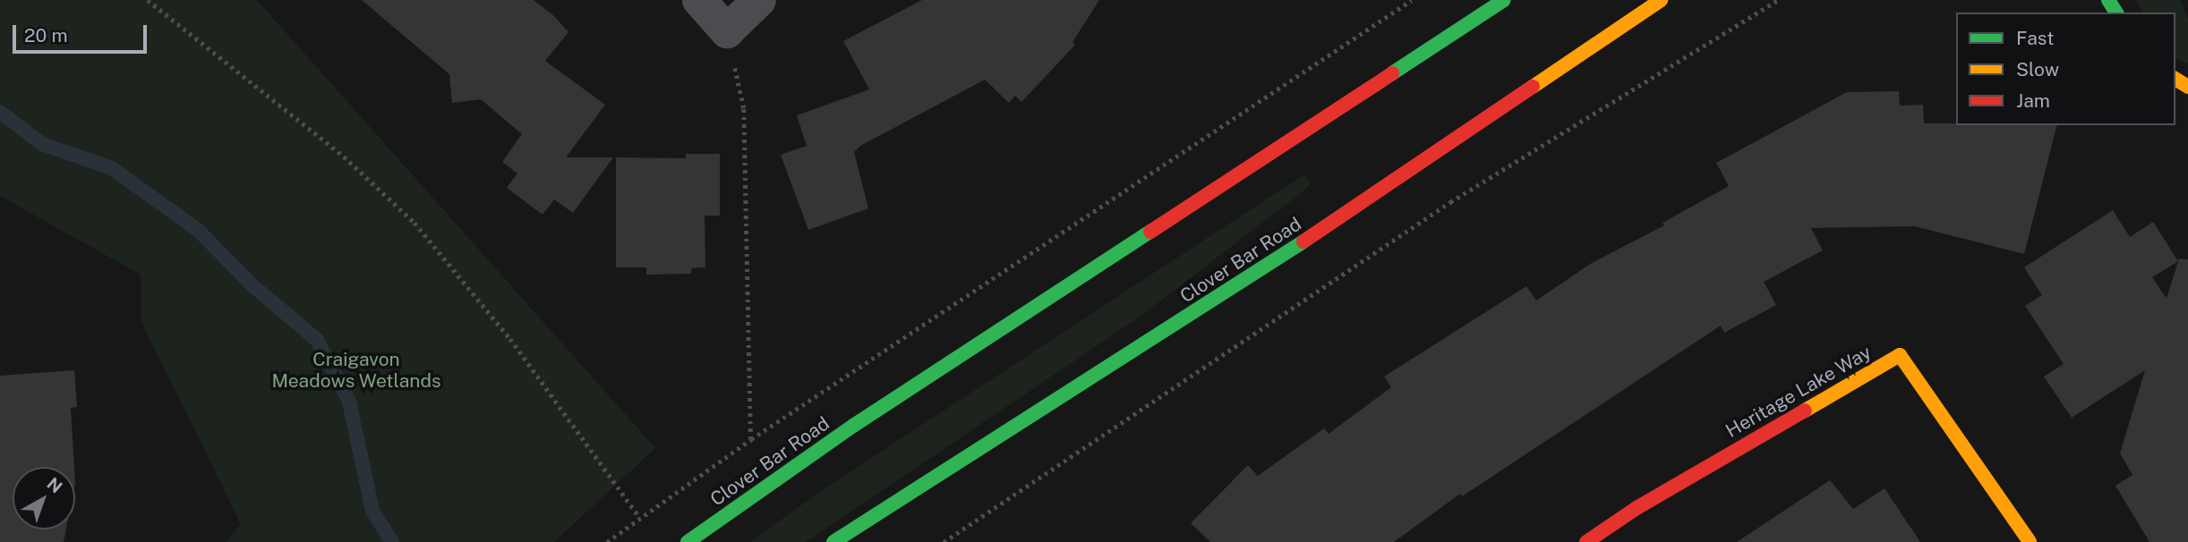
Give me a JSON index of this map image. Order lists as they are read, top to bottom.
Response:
{
  "streets": {
    "main road": ["Clover Bar Road", "Heritage Lake Way"]
  },
  "parks": ["Craigavon Meadows Wetlands"],
  "legend": ["Fast", "Slow", "Jam"],
  "scale_bar": "20 m",
  "north": "top right"
}
